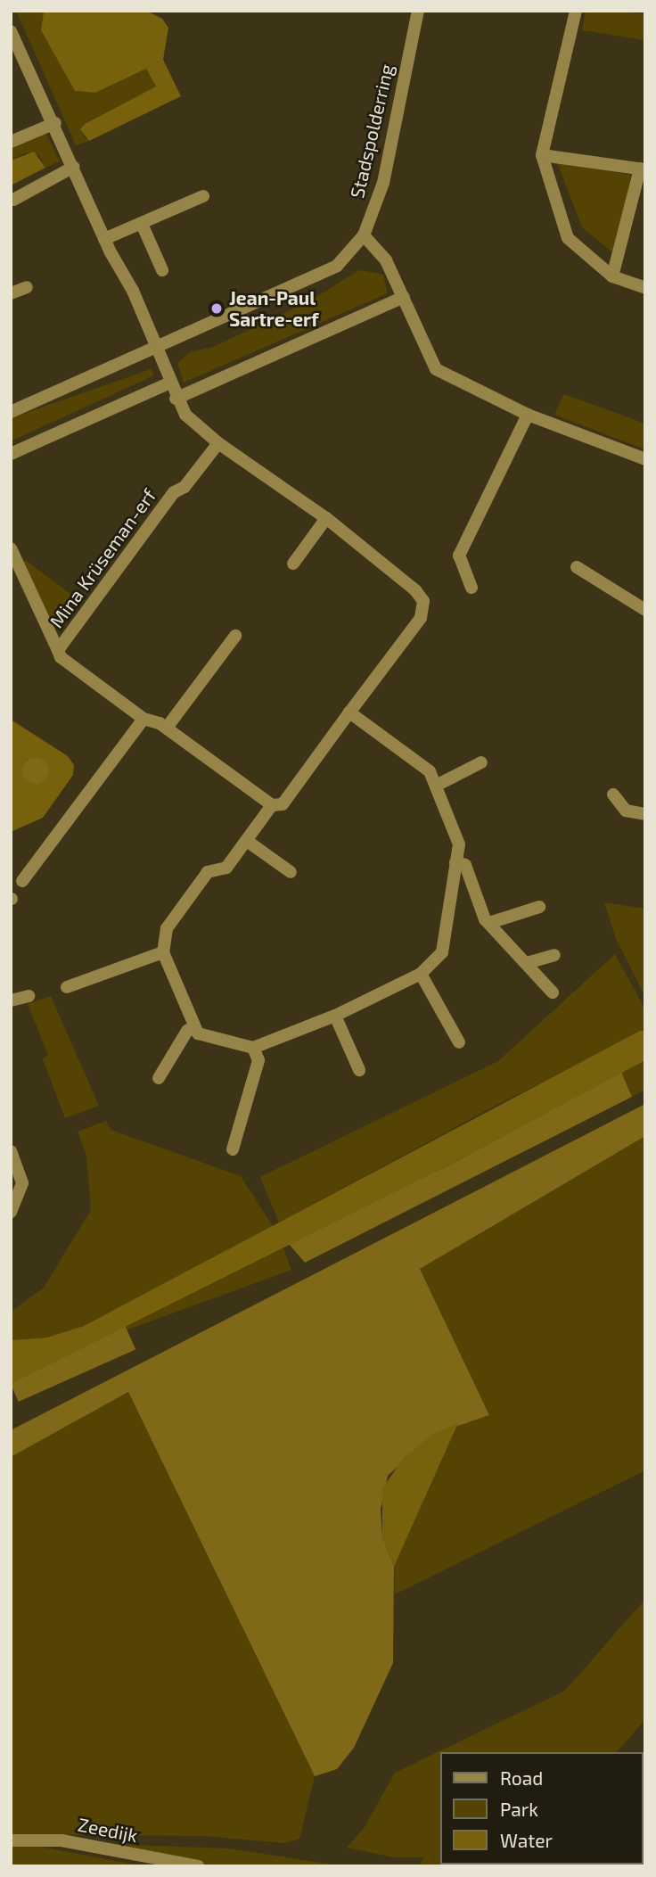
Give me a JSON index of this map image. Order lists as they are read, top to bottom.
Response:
{
  "streets": {
    "street": ["Stadspolderring", "Mina Krüseman-erf", "Zeedijk"]
  },
  "places": ["Jean-Paul Sartre-erf"],
  "legend": ["Road", "Park", "Water"]
}
